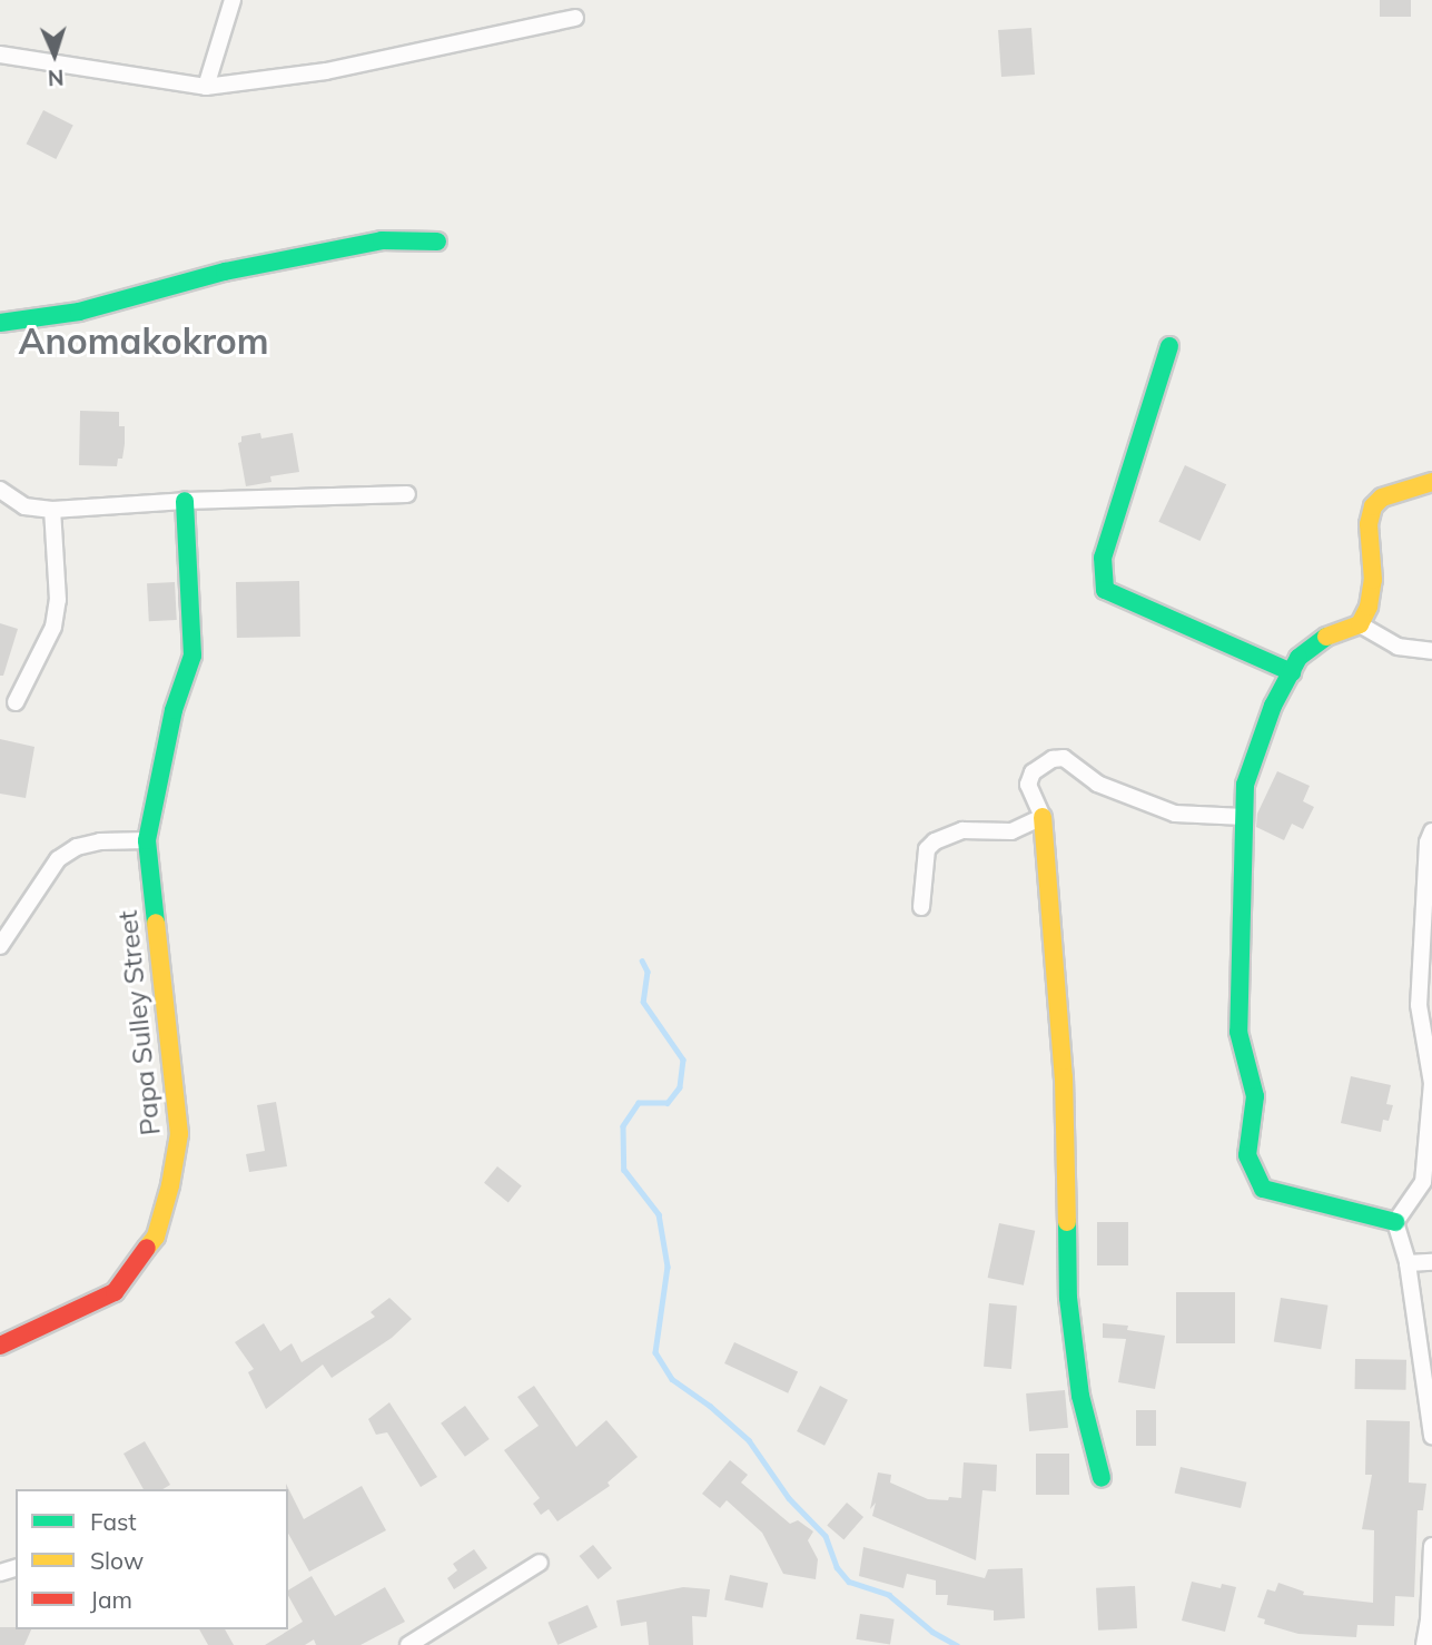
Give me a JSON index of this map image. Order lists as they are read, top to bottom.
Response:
{
  "streets": {
    "street": ["Papa Sulley Street"]
  },
  "districts": ["Anomakokrom"],
  "legend": ["Fast", "Slow", "Jam"],
  "north": "bottom"
}
